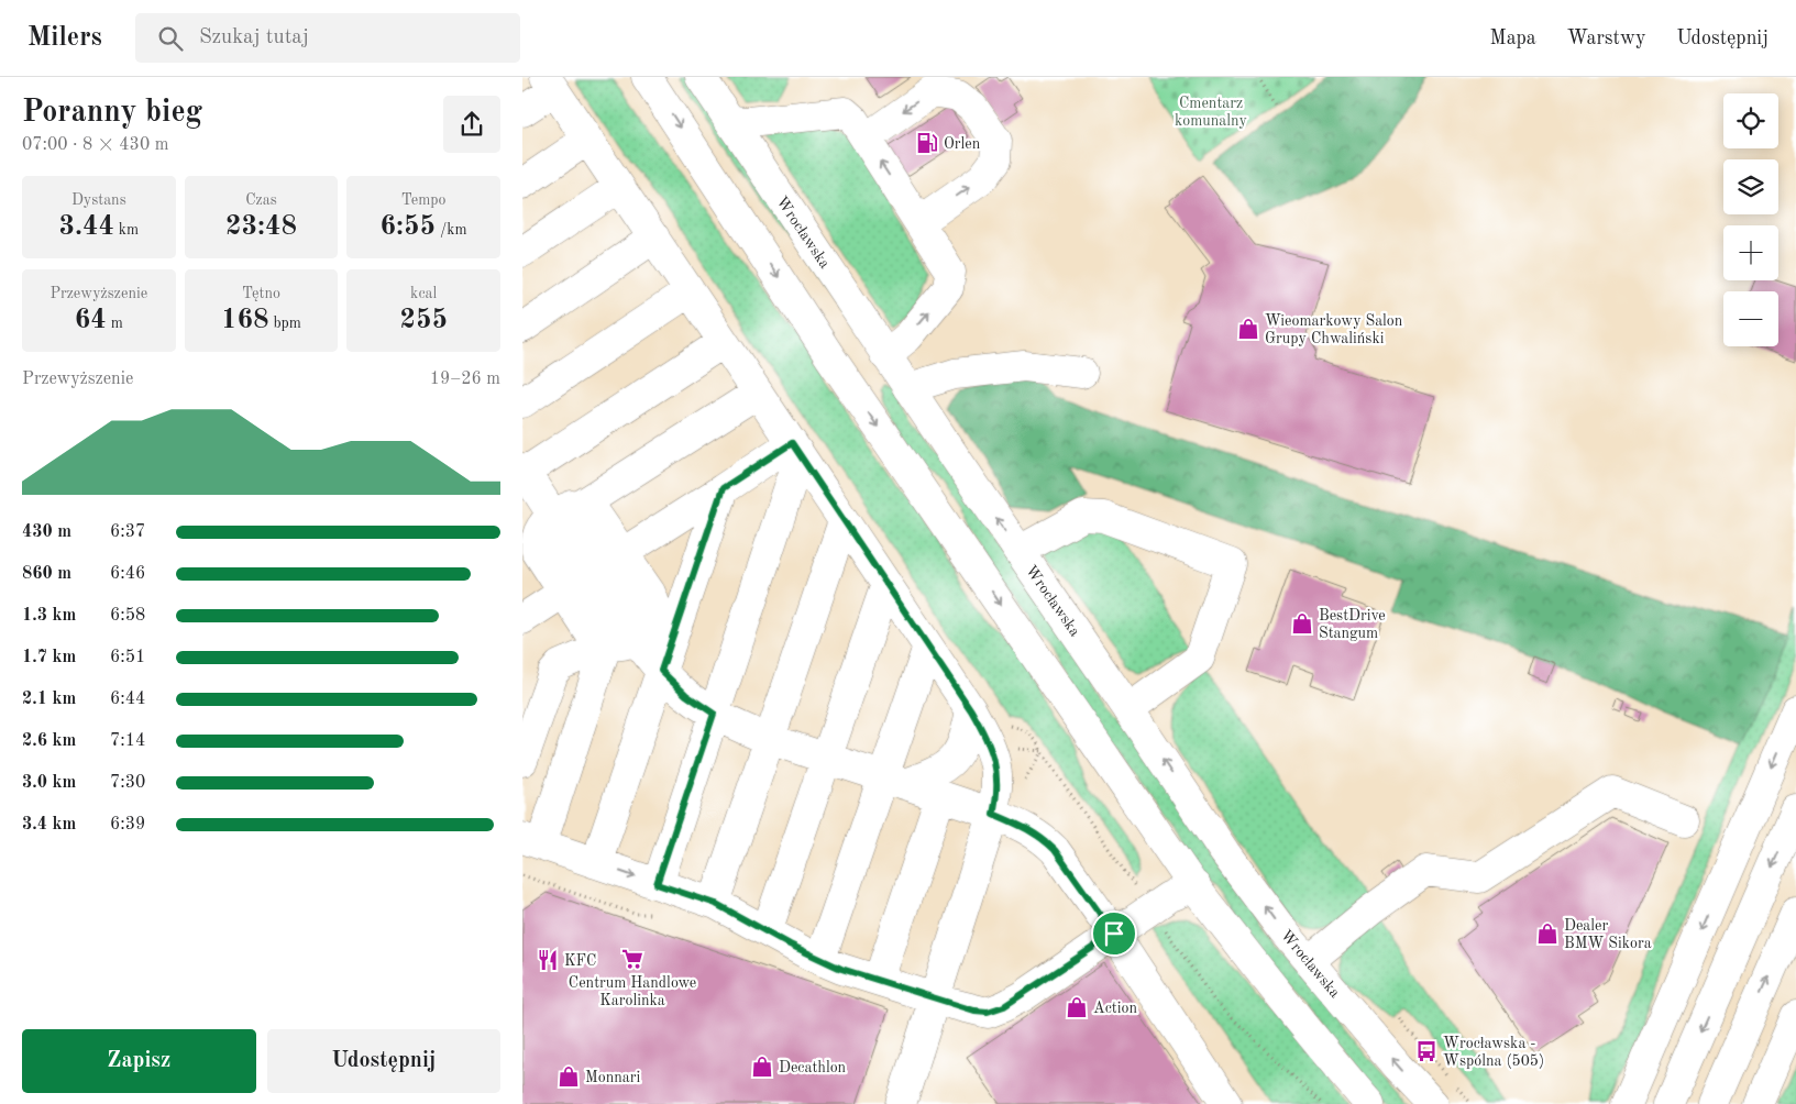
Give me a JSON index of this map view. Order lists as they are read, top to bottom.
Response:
{
  "streets": {
    "main road": ["Wrocławska"]
  },
  "parks": ["Cmentarz komunalny"],
  "places": {
    "fuel station": ["Orlen"],
    "shop": [
      "Wieomarkowy Salon Grupy Chwaliński",
      "BestDrive Stangum",
      "Dealer BMW Sikora",
      "Action",
      "Decathlon",
      "Monnari"
    ],
    "supermarket": ["Centrum Handlowe Karolinka"],
    "restaurant": ["KFC"],
    "bus stop": ["Wrocławska - Wspólna (505)"]
  },
  "page": {
    "header": "Milers",
    "search": "Szukaj tutaj",
    "nav": ["Mapa", "Warstwy", "Udostępnij"],
    "heading": ["Poranny bieg", "07:00 · 8 × 430 m"],
    "map_buttons": ["+", "−"],
    "stats": [
      ["Dystans", "3.44 km"],
      ["Czas", "23:48"],
      ["Tempo", "6:55 /km"],
      ["Przewyższenie", "64 m"],
      ["Tętno", "168 bpm"],
      ["kcal", "255"]
    ],
    "chart": ["Przewyższenie", "19–26 m"],
    "list": [
      {
        "name": "430 m",
        "note": "6:37"
      },
      {
        "name": "860 m",
        "note": "6:46"
      },
      {
        "name": "1.3 km",
        "note": "6:58"
      },
      {
        "name": "1.7 km",
        "note": "6:51"
      },
      {
        "name": "2.1 km",
        "note": "6:44"
      },
      {
        "name": "2.6 km",
        "note": "7:14"
      },
      {
        "name": "3.0 km",
        "note": "7:30"
      },
      {
        "name": "3.4 km",
        "note": "6:39"
      }
    ],
    "buttons": ["Zapisz", "Udostępnij"]
  }
}
